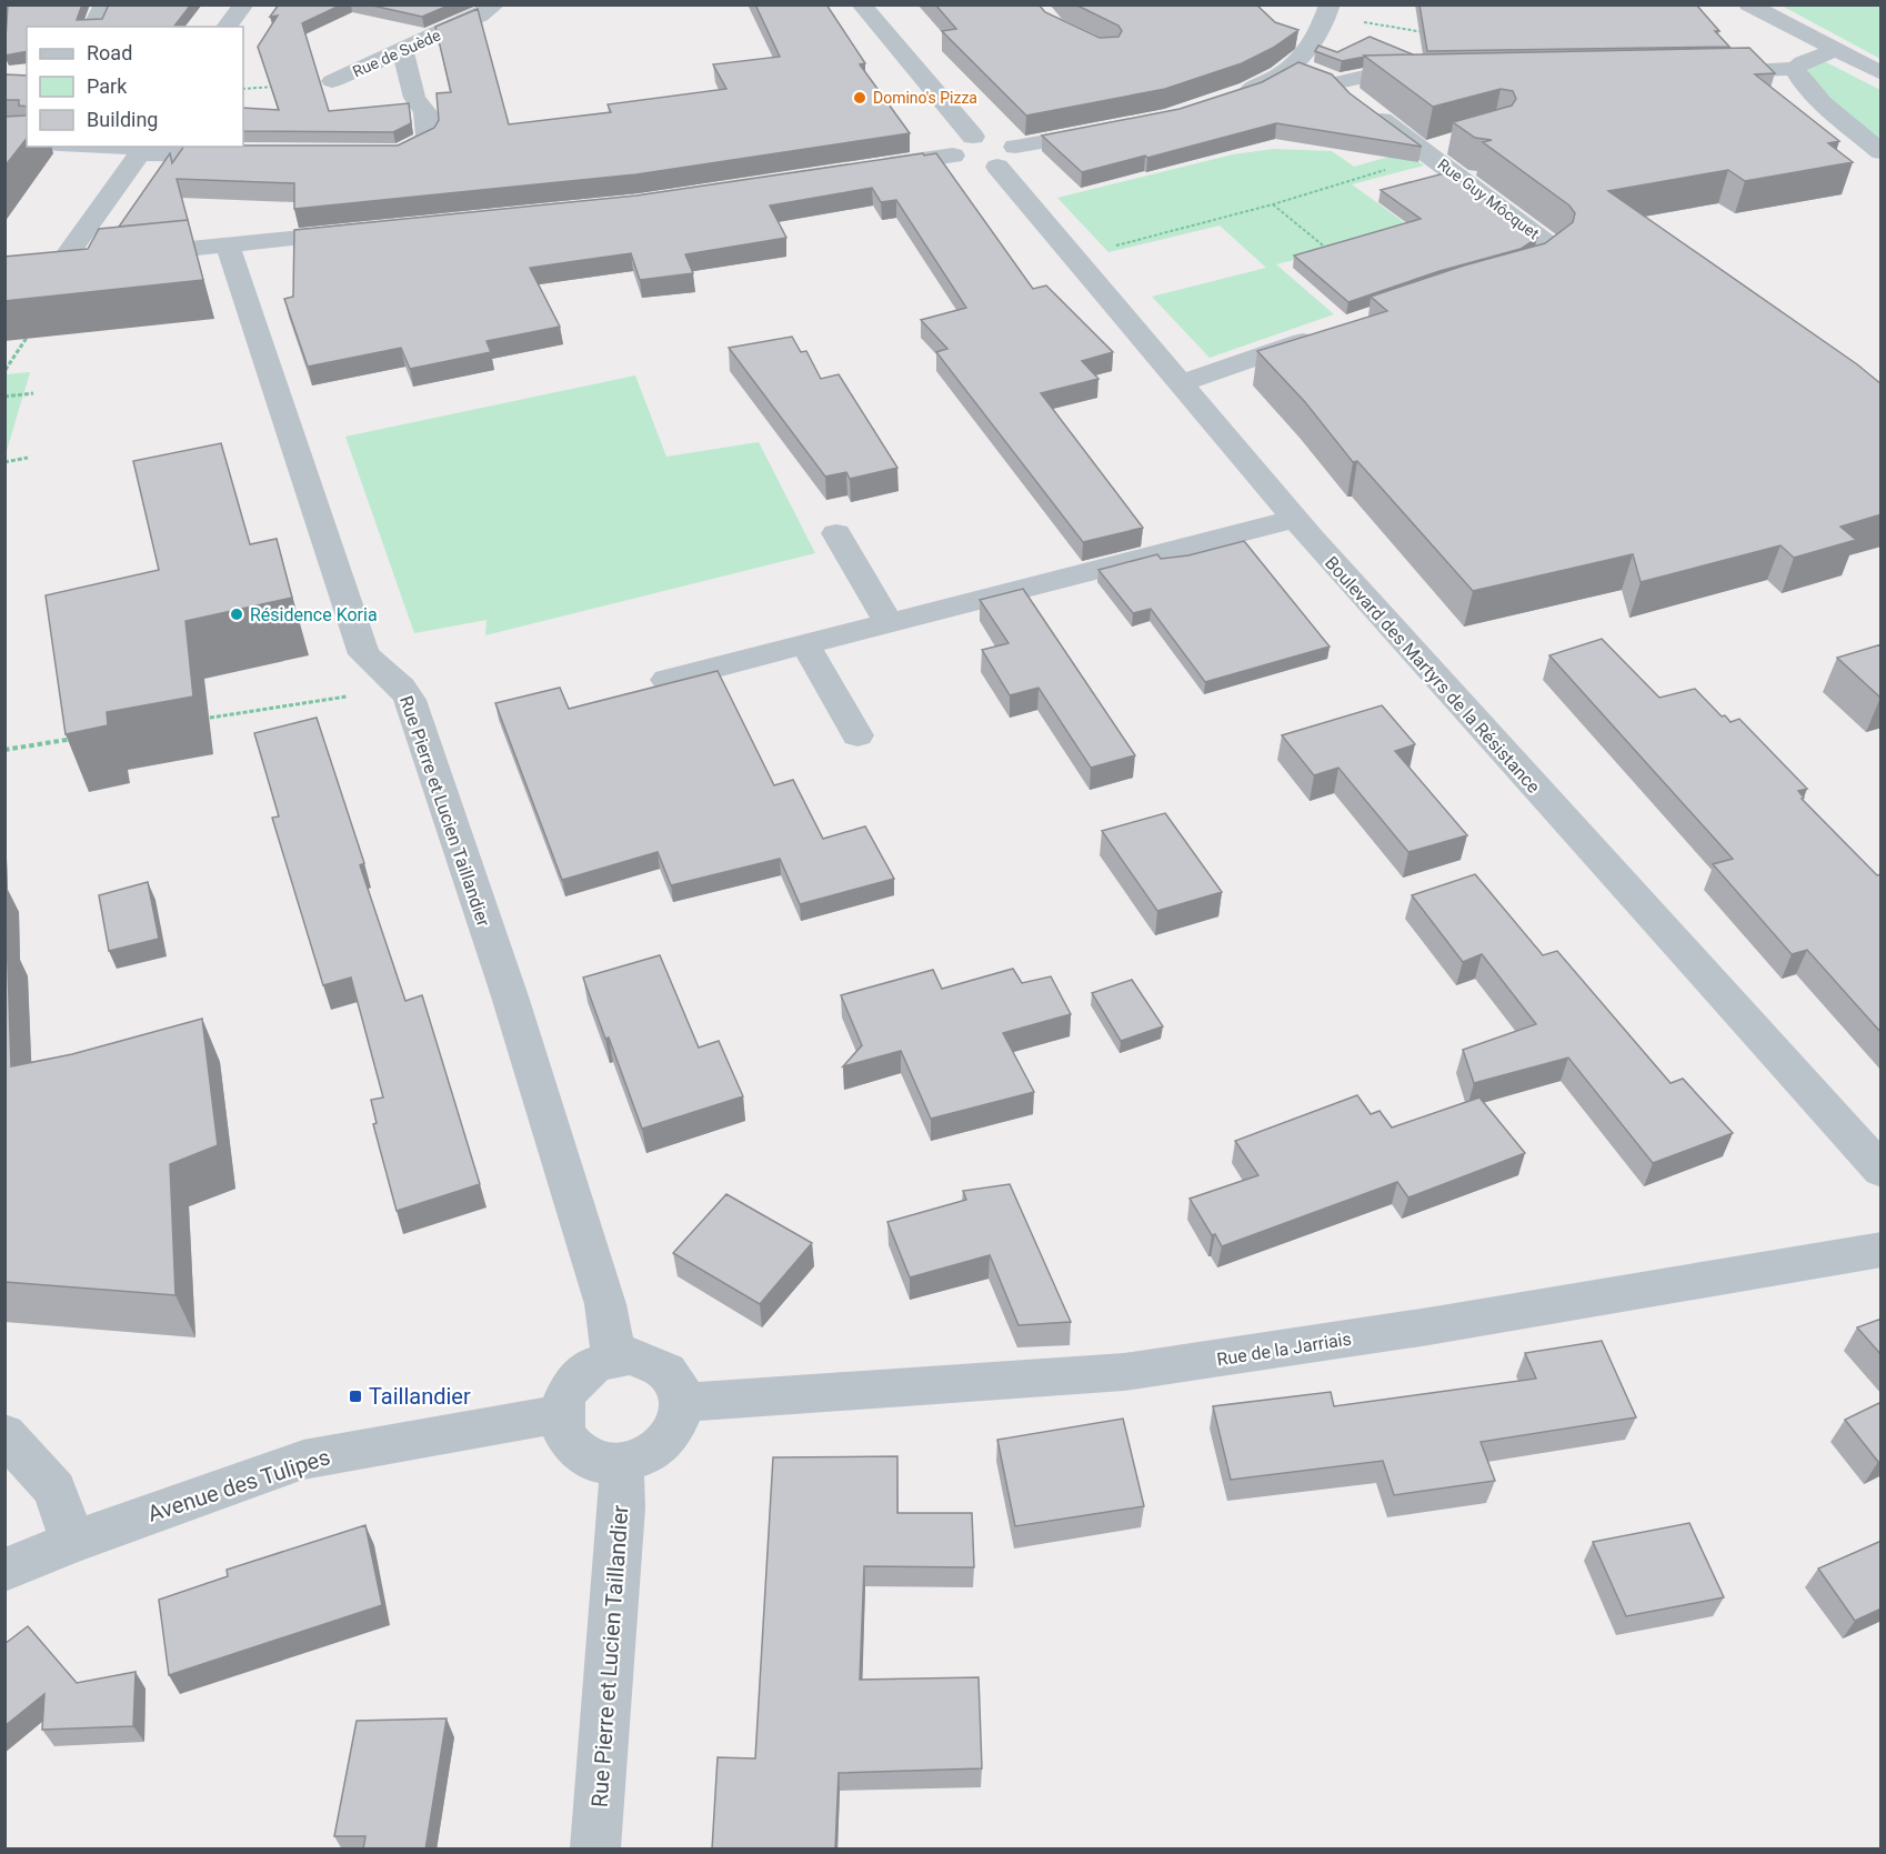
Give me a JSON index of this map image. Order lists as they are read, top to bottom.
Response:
{
  "streets": {
    "street": [
      "Rue de Suède",
      "Rue Guy Môcquet",
      "Boulevard des Martyrs de la Résistance",
      "Rue Pierre et Lucien Taillandier",
      "Rue de la Jarriais",
      "Avenue des Tulipes"
    ]
  },
  "crossings": [
    ["Rue Pierre et Lucien Taillandier", "Rue de la Jarriais"],
    ["Rue Pierre et Lucien Taillandier", "Avenue des Tulipes"],
    ["Rue de la Jarriais", "Avenue des Tulipes"]
  ],
  "places": {
    "other": ["Domino's Pizza", "Résidence Koria"],
    "transit": ["Taillandier"]
  },
  "legend": ["Road", "Park", "Building"]
}
